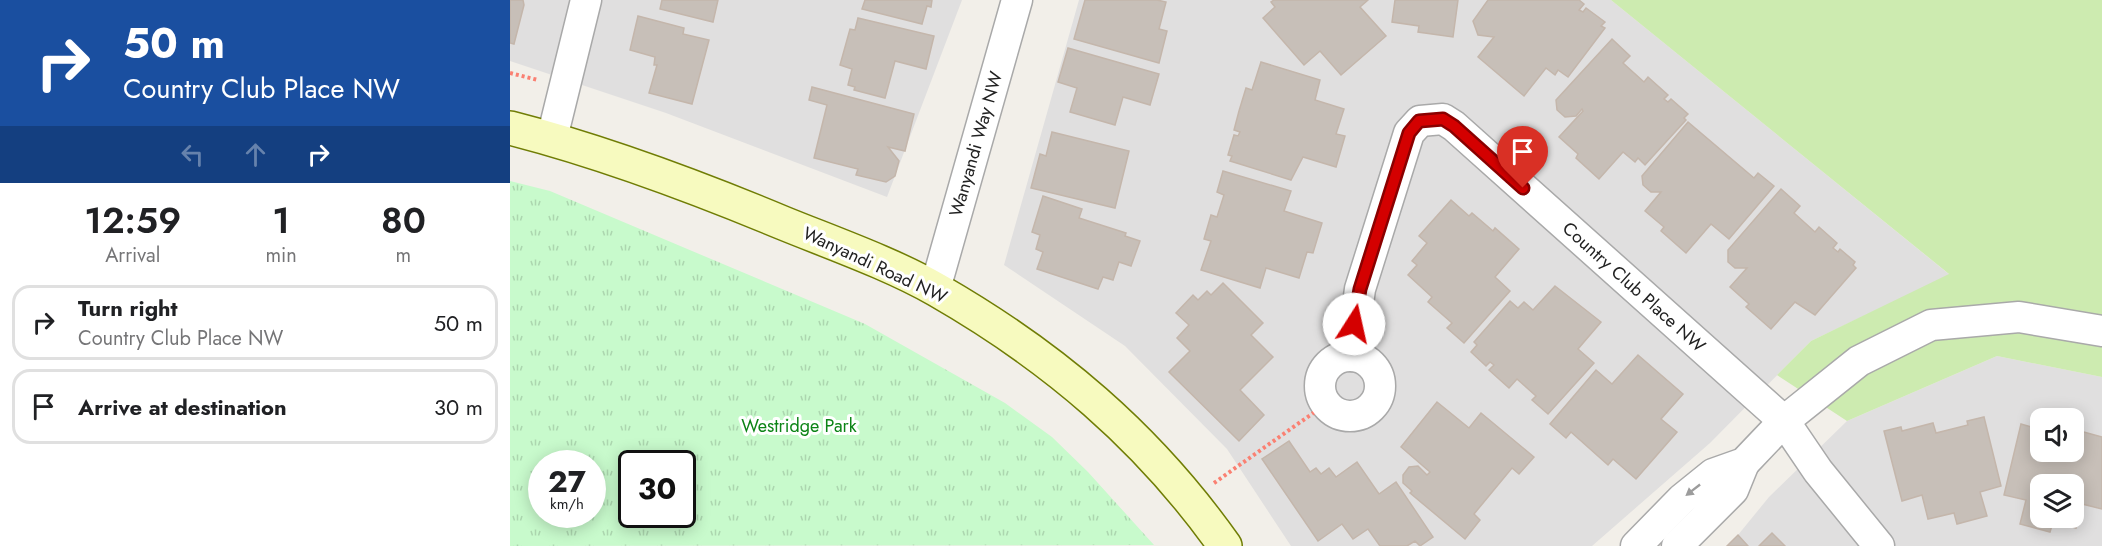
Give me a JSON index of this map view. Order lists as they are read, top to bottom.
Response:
{
  "streets": {
    "street": ["Wanyandi Way NW", "Wanyandi Road NW", "Country Club Place NW"]
  },
  "crossings": [
    ["Wanyandi Way NW", "Wanyandi Road NW"]
  ],
  "parks": ["Westridge Park"],
  "page": {
    "turn": ["50 m", "Country Club Place NW"],
    "eta": [
      "12:59",
      "Arrival",
      "1",
      "min",
      "80",
      "m"
    ],
    "list": [
      {
        "name": "Turn right",
        "note": "Country Club Place NW",
        "value": "50 m"
      },
      {
        "name": "Arrive at destination",
        "value": "30 m"
      }
    ],
    "speed": "27 km/h",
    "limit": "30"
  }
}
